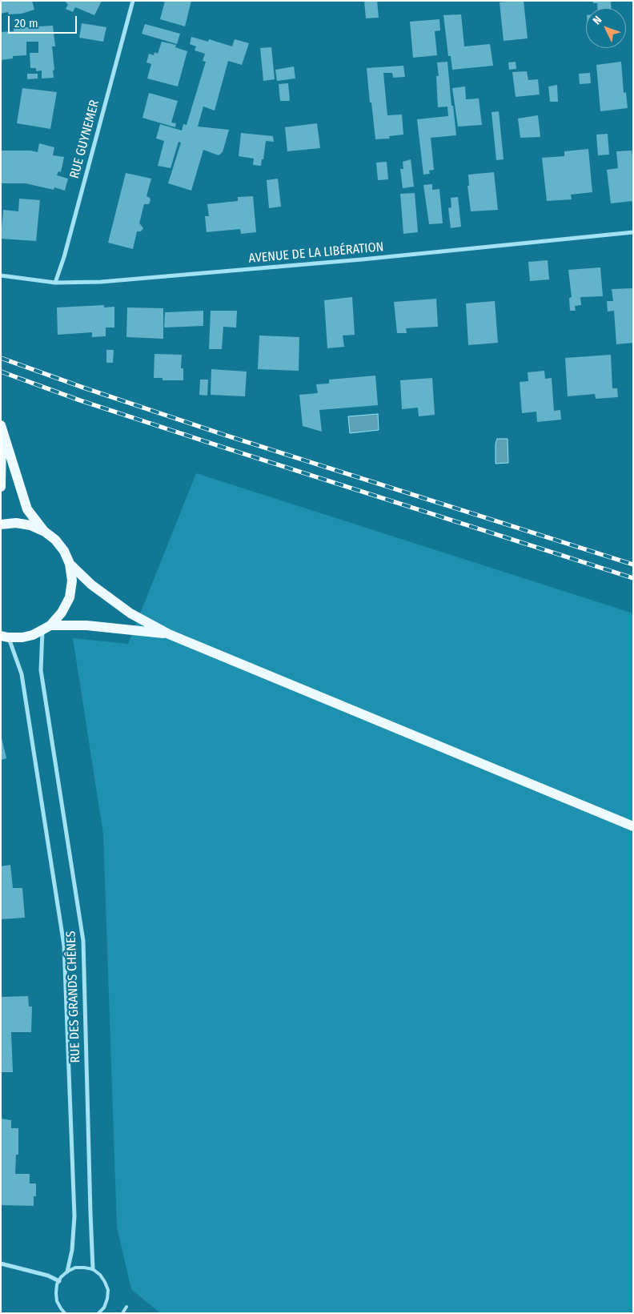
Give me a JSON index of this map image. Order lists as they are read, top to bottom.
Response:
{
  "streets": {
    "street": ["RUE GUYNEMER", "AVENUE DE LA LIBÉRATION", "RUE DES GRANDS CHÊNES"]
  },
  "crossings": [
    ["RUE GUYNEMER", "AVENUE DE LA LIBÉRATION"]
  ],
  "scale_bar": "20 m",
  "north": "top left"
}
